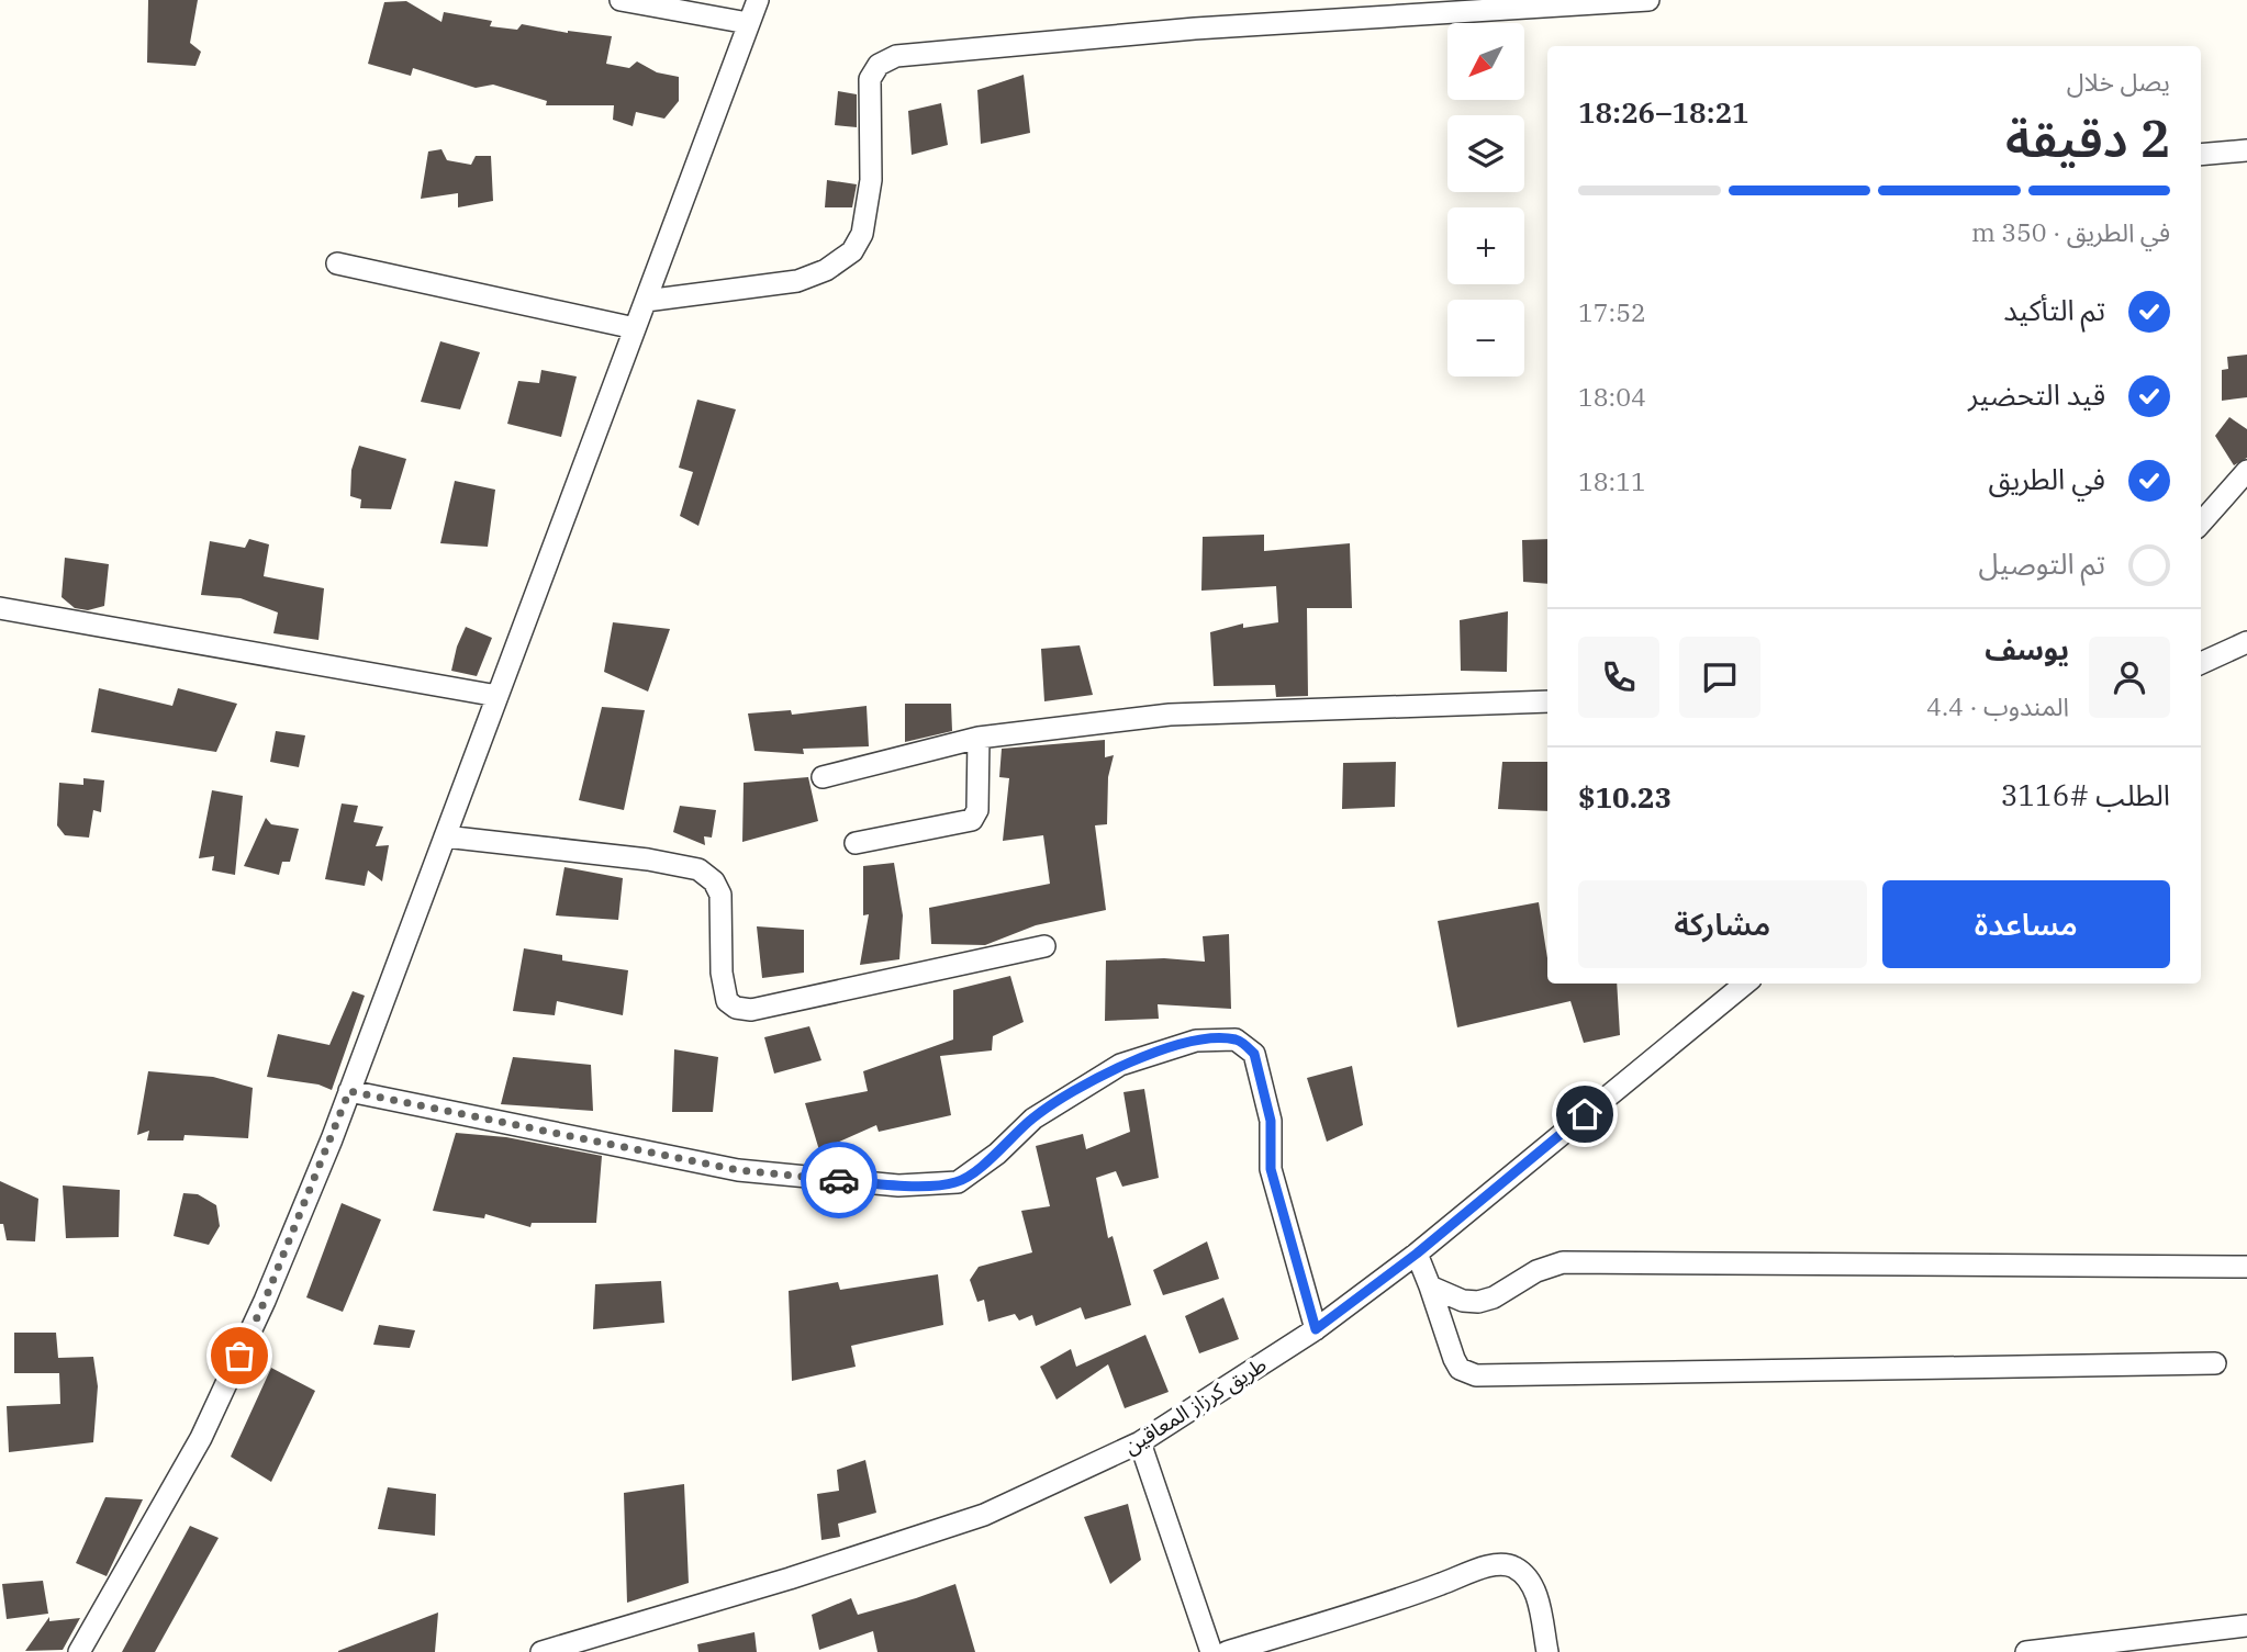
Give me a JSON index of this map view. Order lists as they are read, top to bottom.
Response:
{
  "streets": {
    "street": ["طريق كرزاز المعاقين"]
  },
  "north": "bottom left",
  "page": {
    "map_buttons": ["+", "−"],
    "heading": ["2 دقيقة", "يصل خلال", "18:21–18:26"],
    "panel": [
      "يوسف",
      "المندوب · 4.4",
      "الطلب #3116",
      "$10.23"
    ],
    "bar": "في الطريق · 350 m",
    "list": [
      ["تم التأكيد", "17:52"],
      ["قيد التحضير", "18:04"],
      ["في الطريق", "18:11"],
      "تم التوصيل"
    ],
    "buttons": ["مساعدة", "مشاركة"]
  }
}
